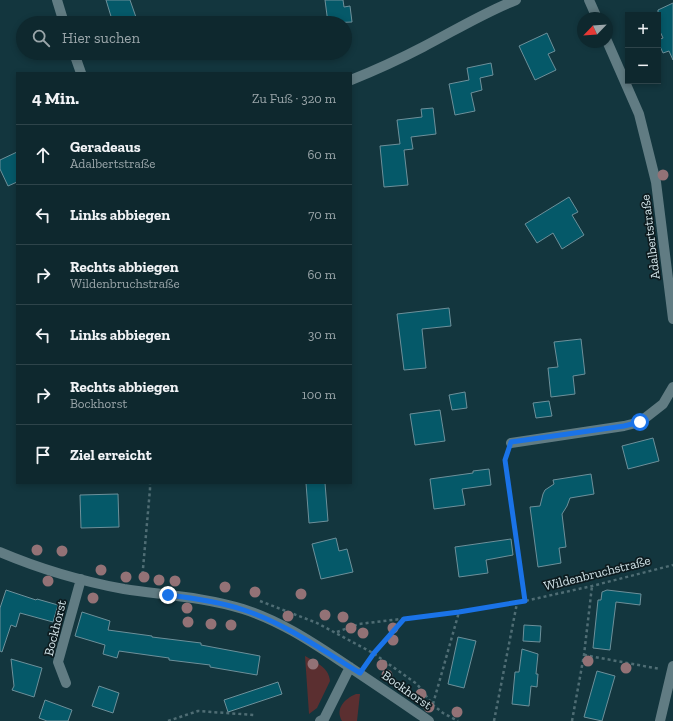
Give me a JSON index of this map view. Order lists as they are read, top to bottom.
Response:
{
  "streets": {
    "street": ["Adalbertstraße", "Bockhorst"],
    "path": ["Wildenbruchstraße"]
  },
  "north": "bottom left",
  "page": {
    "map_buttons": ["+", "−"],
    "search": "Hier suchen",
    "heading": ["4 Min.", "Zu Fuß · 320 m"],
    "list": [
      ["Geradeaus", "Adalbertstraße", "60 m"],
      ["Links abbiegen", "70 m"],
      ["Rechts abbiegen", "Wildenbruchstraße", "60 m"],
      ["Links abbiegen", "30 m"],
      ["Rechts abbiegen", "Bockhorst", "100 m"],
      "Ziel erreicht"
    ]
  }
}
